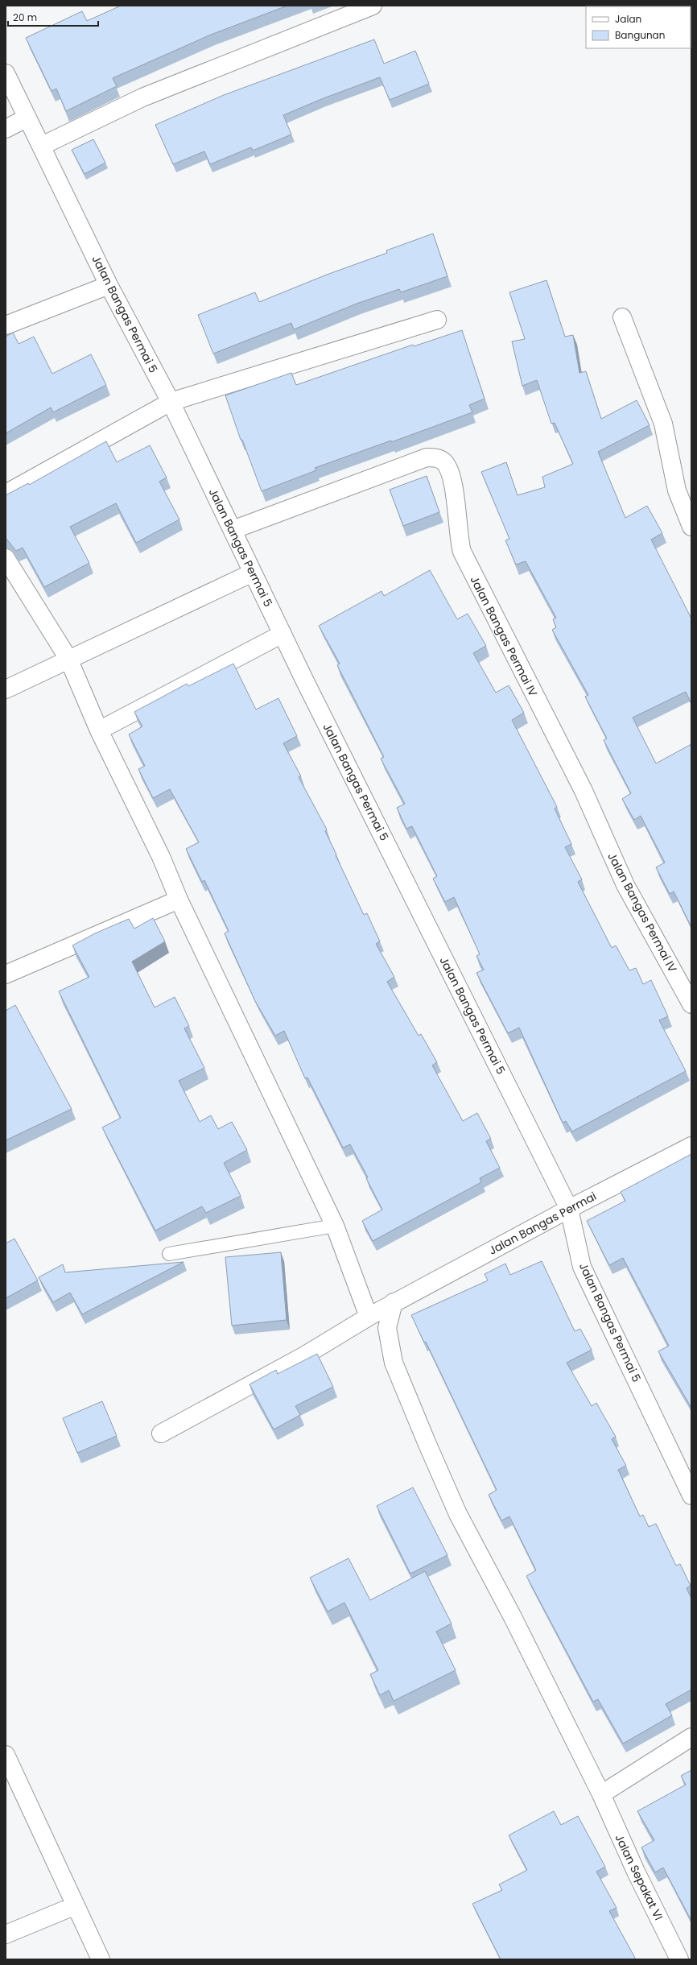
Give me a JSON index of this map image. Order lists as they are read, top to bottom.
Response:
{
  "streets": {
    "street": [
      "Jalan Bangas Permai 5",
      "Jalan Bangas Permai IV",
      "Jalan Bangas Permai",
      "Jalan Sepakat VI"
    ]
  },
  "crossings": [
    ["Jalan Bangas Permai 5", "Jalan Bangas Permai IV"],
    ["Jalan Bangas Permai 5", "Jalan Bangas Permai"],
    ["Jalan Bangas Permai", "Jalan Sepakat VI"]
  ],
  "legend": ["Jalan", "Bangunan"],
  "scale_bar": "20 m"
}
